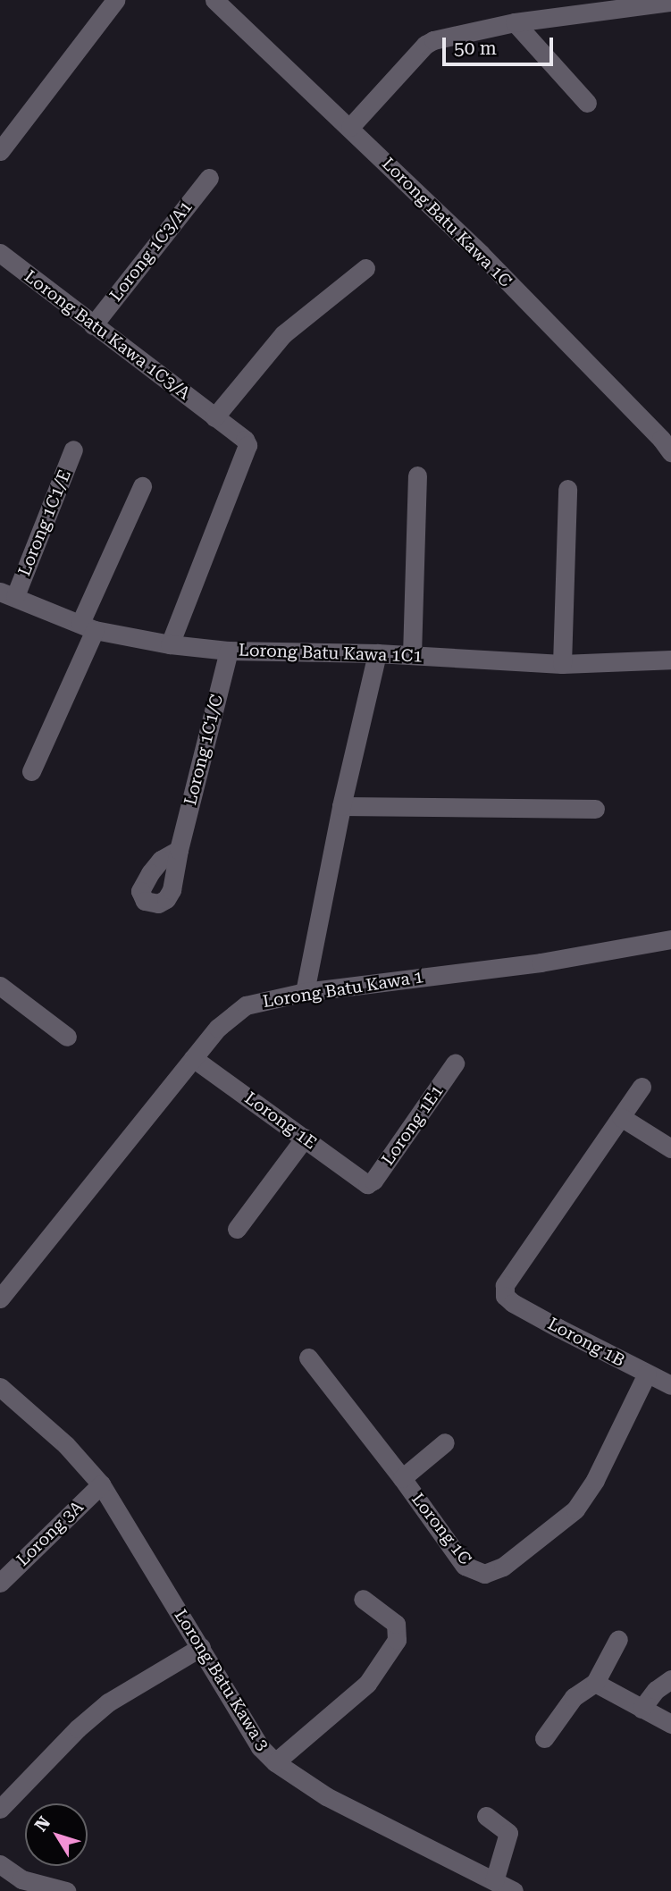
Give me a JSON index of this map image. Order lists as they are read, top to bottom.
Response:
{
  "streets": {
    "street": [
      "Lorong Batu Kawa 1C",
      "Lorong 1C3/A1",
      "Lorong Batu Kawa 1C3/A",
      "Lorong 1C1/E",
      "Lorong Batu Kawa 1C1",
      "Lorong 1C1/C",
      "Lorong Batu Kawa 1",
      "Lorong 1E",
      "Lorong 1E1",
      "Lorong 1B",
      "Lorong 1C",
      "Lorong 3A",
      "Lorong Batu Kawa 3"
    ]
  },
  "crossings": [
    ["Lorong 1C3/A1", "Lorong Batu Kawa 1C3/A"],
    ["Lorong Batu Kawa 1C3/A", "Lorong Batu Kawa 1C1"],
    ["Lorong 1C1/E", "Lorong Batu Kawa 1C1"],
    ["Lorong Batu Kawa 1C1", "Lorong 1C1/C"],
    ["Lorong Batu Kawa 1", "Lorong 1E"],
    ["Lorong 1E", "Lorong 1E1"],
    ["Lorong 1B", "Lorong 1C"],
    ["Lorong 3A", "Lorong Batu Kawa 3"]
  ],
  "scale_bar": "50 m",
  "north": "top left"
}
